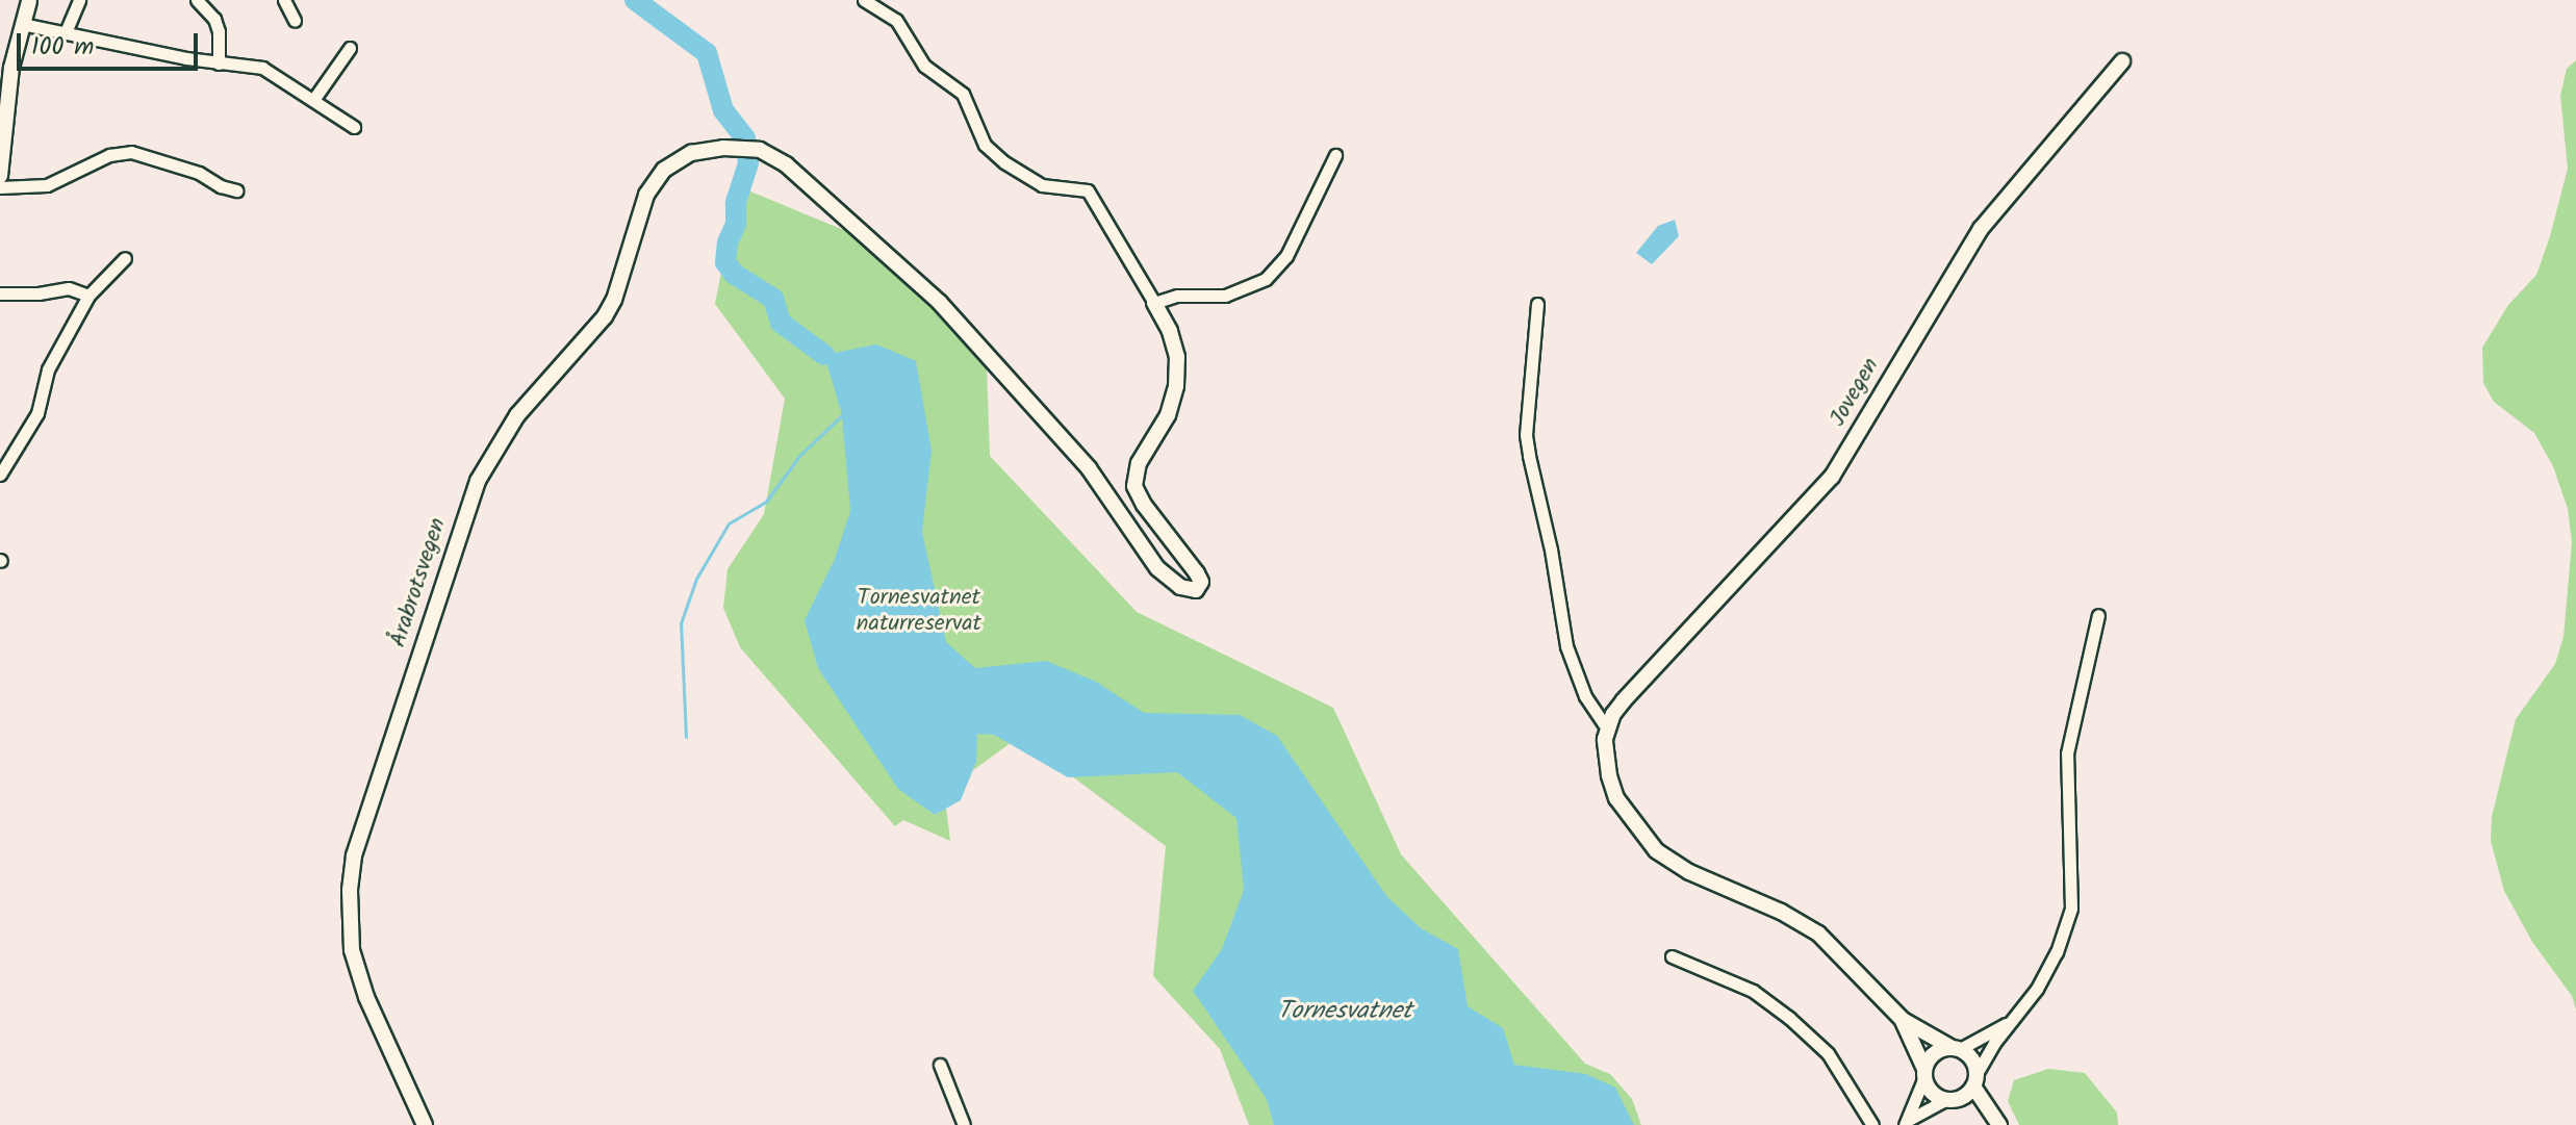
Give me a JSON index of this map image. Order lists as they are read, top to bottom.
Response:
{
  "streets": {
    "street": ["Jovegen", "Årabrotsvegen"]
  },
  "water": ["Tornesvatnet"],
  "parks": ["Tornesvatnet naturreservat"],
  "scale_bar": "100 m"
}
